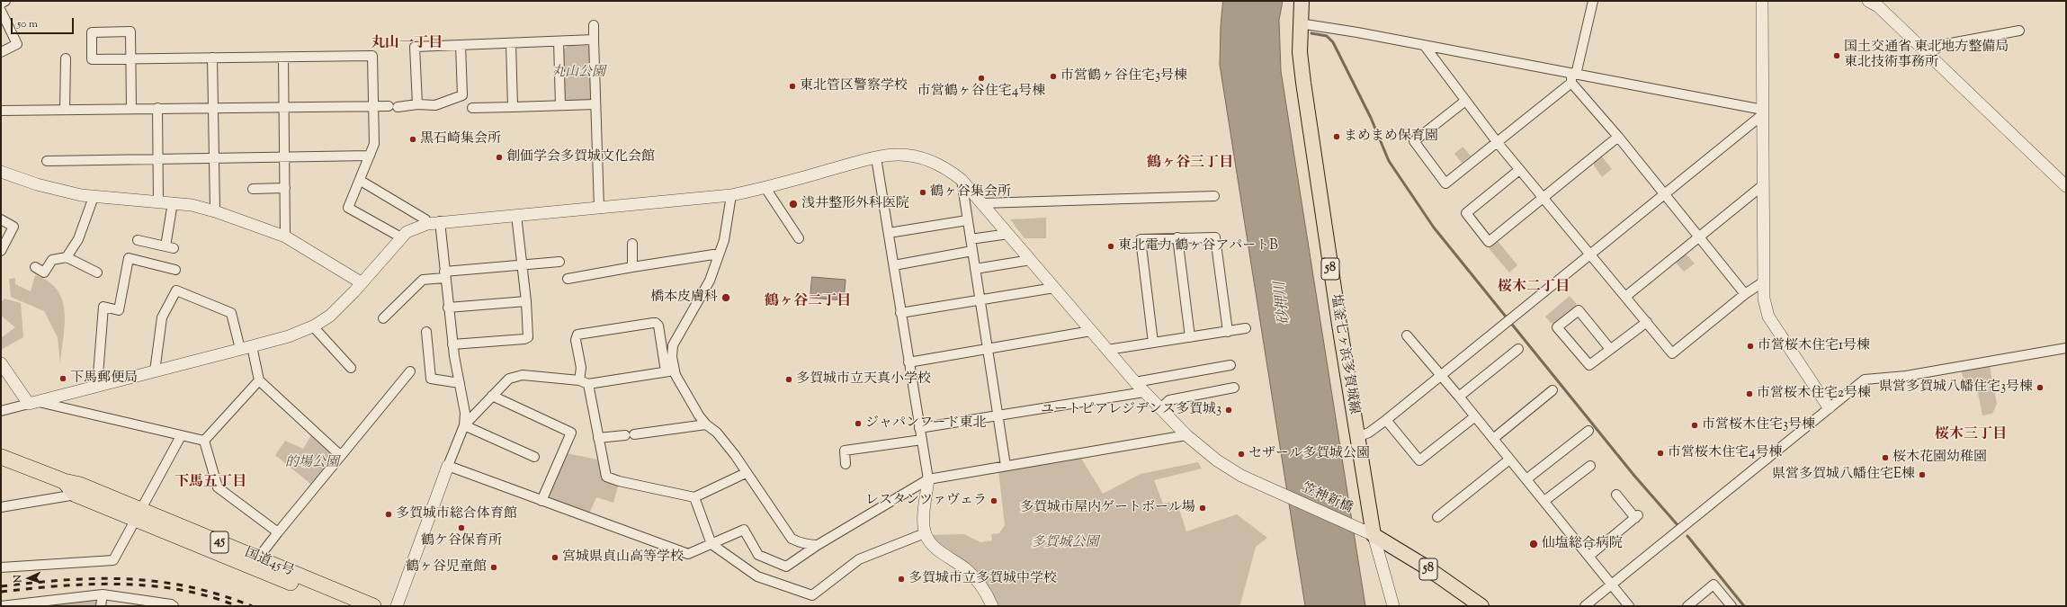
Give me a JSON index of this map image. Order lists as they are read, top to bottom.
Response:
{
  "streets": {
    "highway": ["45", "国道45号"],
    "main road": ["58", "塩釜七ヶ浜多賀城線"],
    "street": ["笠神新橋"]
  },
  "crossings": [
    ["58", "塩釜七ヶ浜多賀城線"],
    ["58", "笠神新橋"],
    ["塩釜七ヶ浜多賀城線", "笠神新橋"]
  ],
  "districts": [
    "丸山一丁目",
    "鶴ヶ谷三丁目",
    "桜木二丁目",
    "鶴ヶ谷二丁目",
    "桜木三丁目",
    "下馬五丁目"
  ],
  "water": ["砂押川"],
  "parks": ["丸山公園", "的場公園", "多賀城公園"],
  "places": [
    "国土交通省 東北地方整備局 東北技術事務所",
    "市営鶴ヶ谷住宅3号棟",
    "市営鶴ヶ谷住宅4号棟",
    "東北管区警察学校",
    "まめまめ保育園",
    "黒石崎集会所",
    "創価学会多賀城文化会館",
    "鶴ヶ谷集会所",
    "浅井整形外科医院",
    "東北電力 鶴ヶ谷アパートB",
    "橋本皮膚科",
    "市営桜木住宅1号棟",
    "下馬郵便局",
    "多賀城市立天真小学校",
    "県営多賀城八幡住宅3号棟",
    "市営桜木住宅2号棟",
    "ユートピアレジデンス多賀城3",
    "ジャパンフード東北",
    "市営桜木住宅3号棟",
    "市営桜木住宅4号棟",
    "セザール多賀城公園",
    "桜木花園幼稚園",
    "県営多賀城八幡住宅E棟",
    "レスタンツァヴェラ",
    "多賀城市屋内ゲートボール場",
    "多賀城市総合体育館",
    "鶴ケ谷保育所",
    "仙塩総合病院",
    "宮城県貞山高等学校",
    "鶴ヶ谷児童館",
    "多賀城市立多賀城中学校"
  ],
  "scale_bar": "50 m",
  "north": "left"
}
